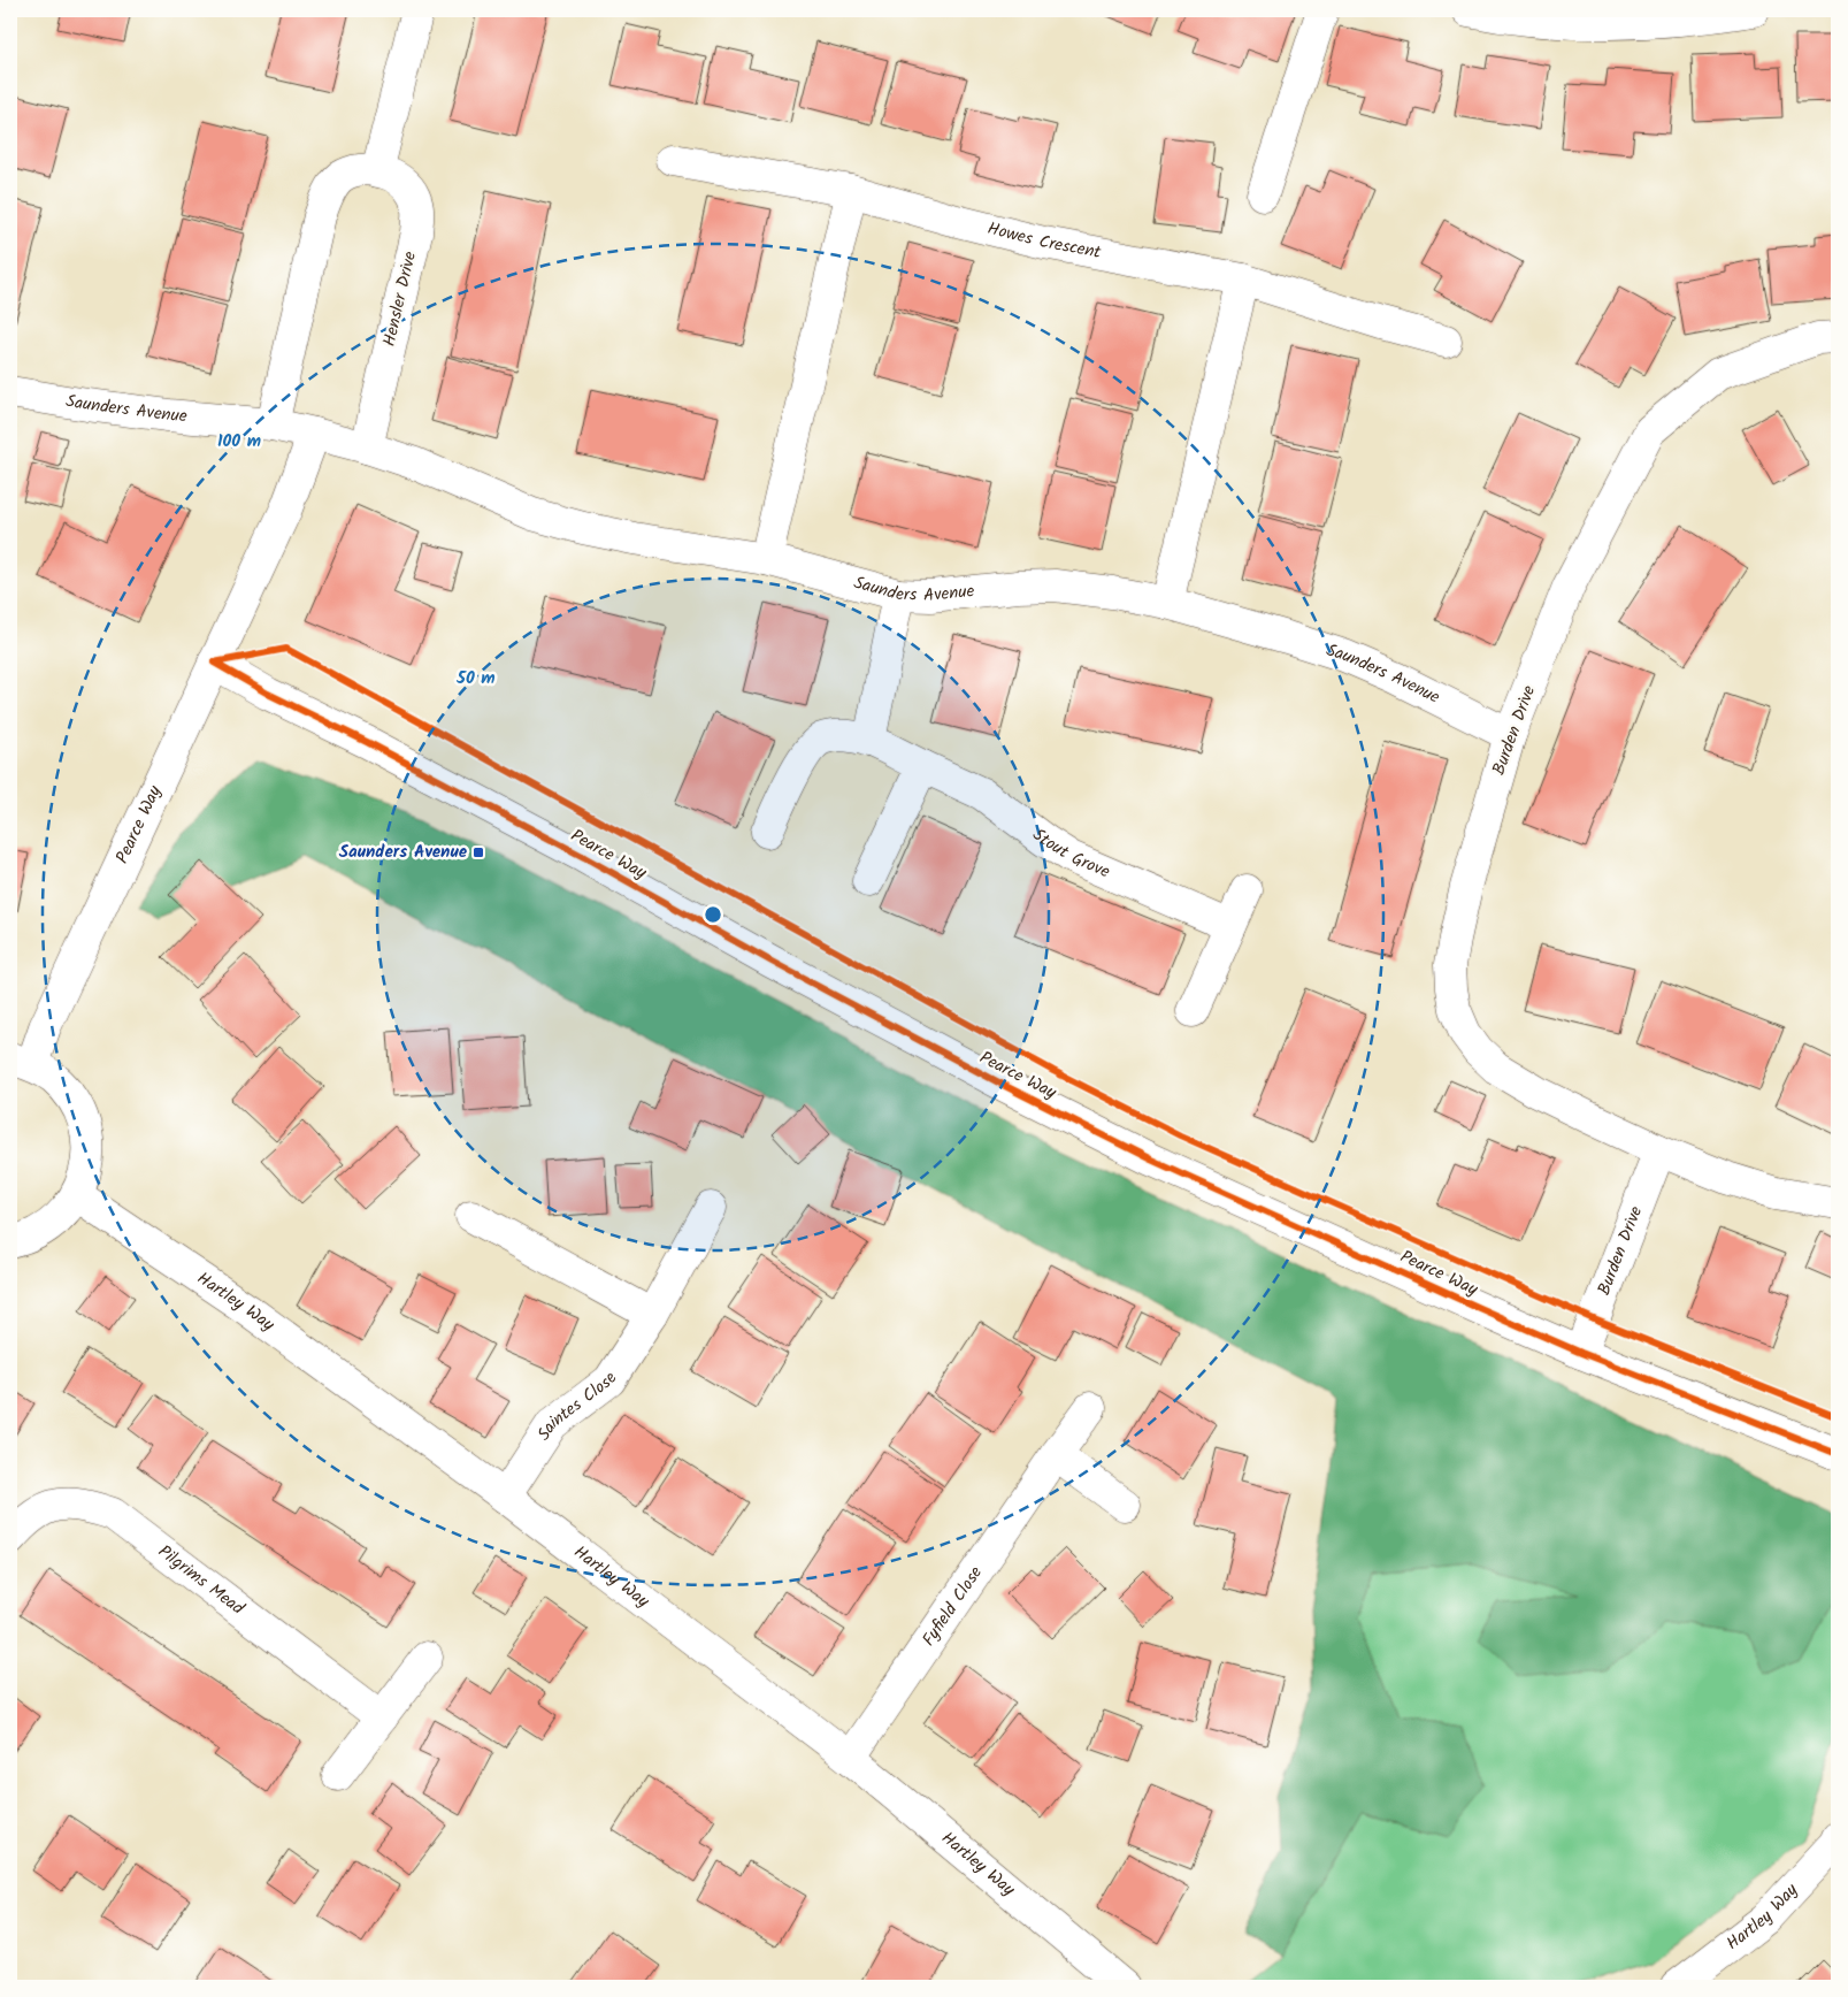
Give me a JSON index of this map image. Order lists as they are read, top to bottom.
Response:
{
  "streets": {
    "street": [
      "Howes Crescent",
      "Hensler Drive",
      "Saunders Avenue",
      "Burden Drive",
      "Pearce Way",
      "Stout Grove",
      "Hartley Way",
      "Saintes Close",
      "Pilgrims Mead",
      "Fyfield Close"
    ]
  },
  "crossings": [
    ["Hensler Drive", "Saunders Avenue"],
    ["Saunders Avenue", "Burden Drive"],
    ["Burden Drive", "Pearce Way"],
    ["Hartley Way", "Saintes Close"],
    ["Hartley Way", "Fyfield Close"]
  ],
  "places": {
    "transit": ["Saunders Avenue"]
  },
  "rings": ["100 m", "50 m"]
}
